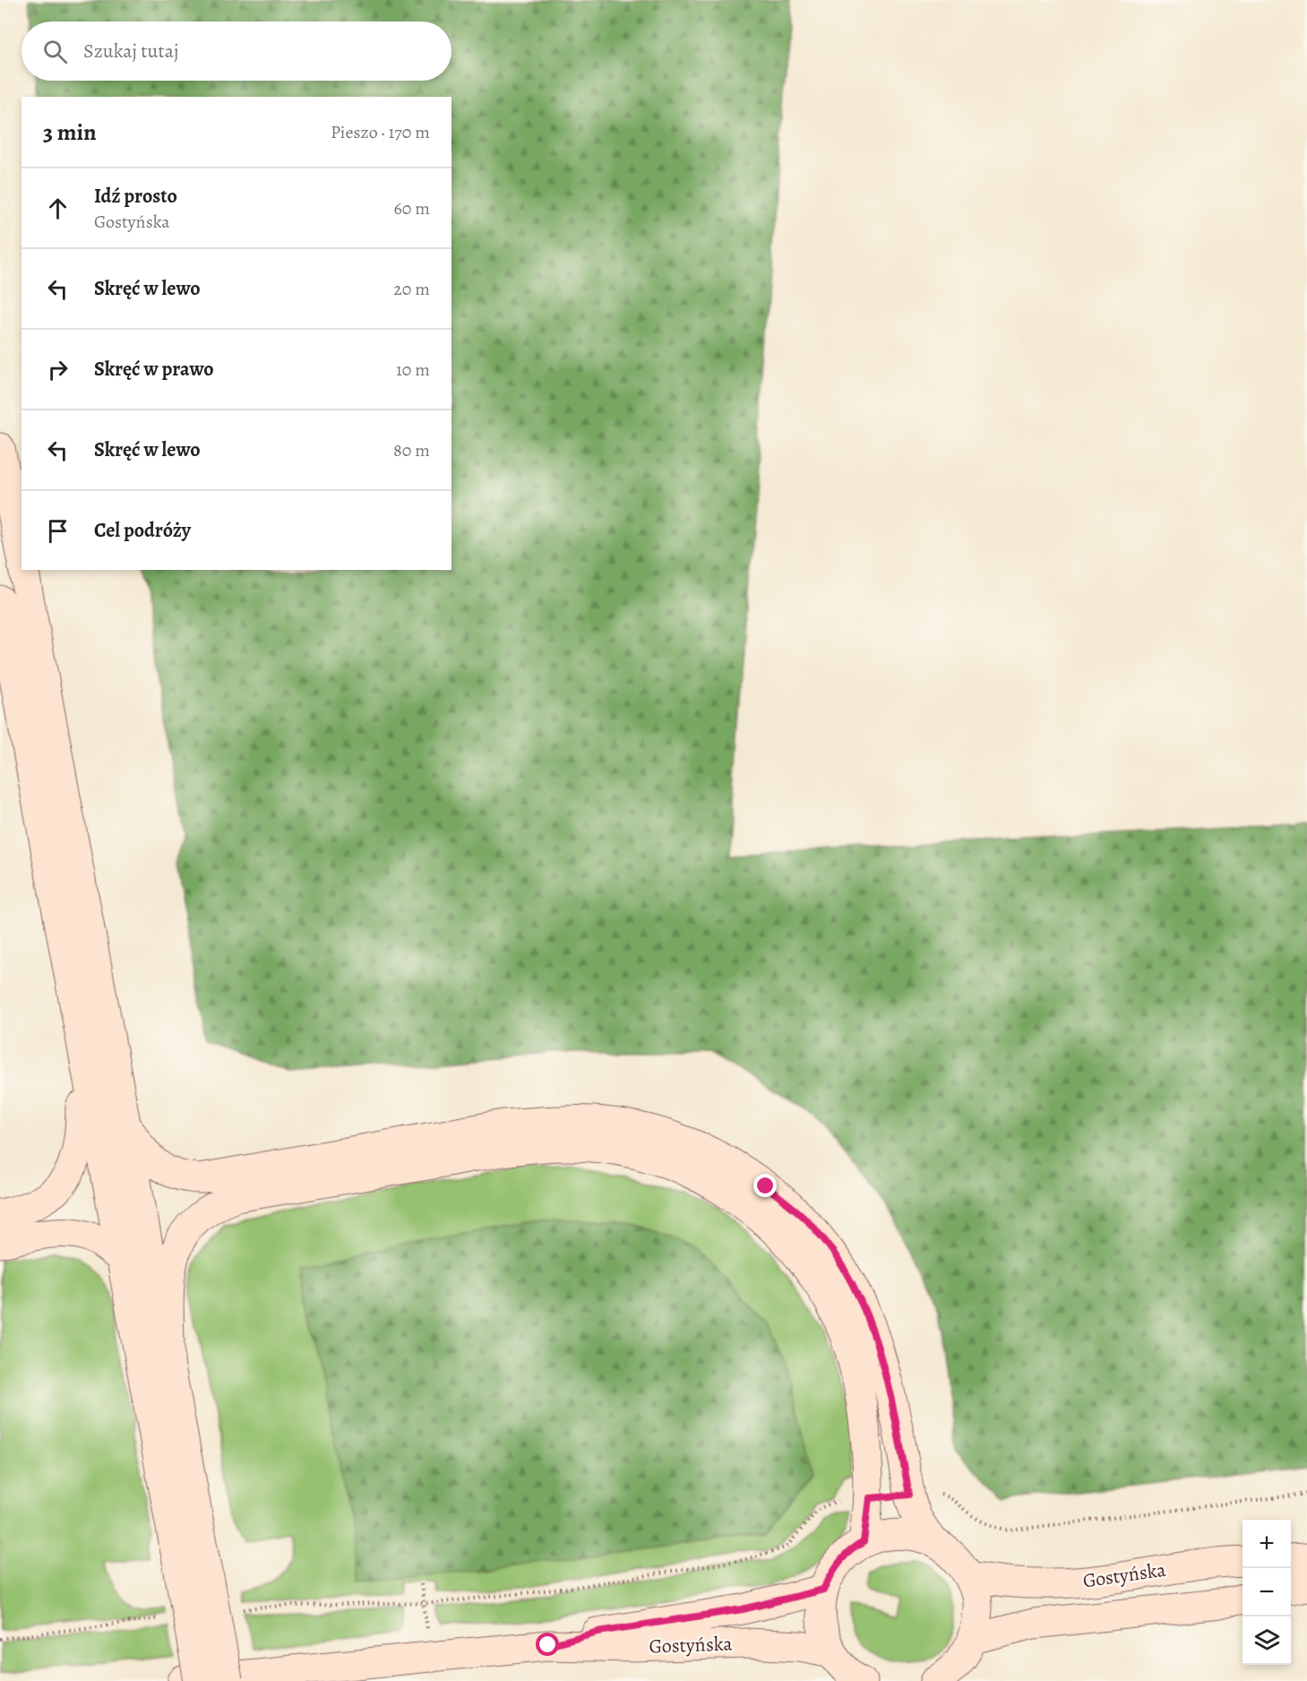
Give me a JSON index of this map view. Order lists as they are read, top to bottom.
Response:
{
  "streets": {
    "main road": ["Gostyńska"]
  },
  "page": {
    "search": "Szukaj tutaj",
    "heading": ["3 min", "Pieszo · 170 m"],
    "list": [
      ["Idź prosto", "Gostyńska", "60 m"],
      ["Skręć w lewo", "20 m"],
      ["Skręć w prawo", "10 m"],
      ["Skręć w lewo", "80 m"],
      "Cel podróży"
    ],
    "map_buttons": ["+", "−"]
  }
}
